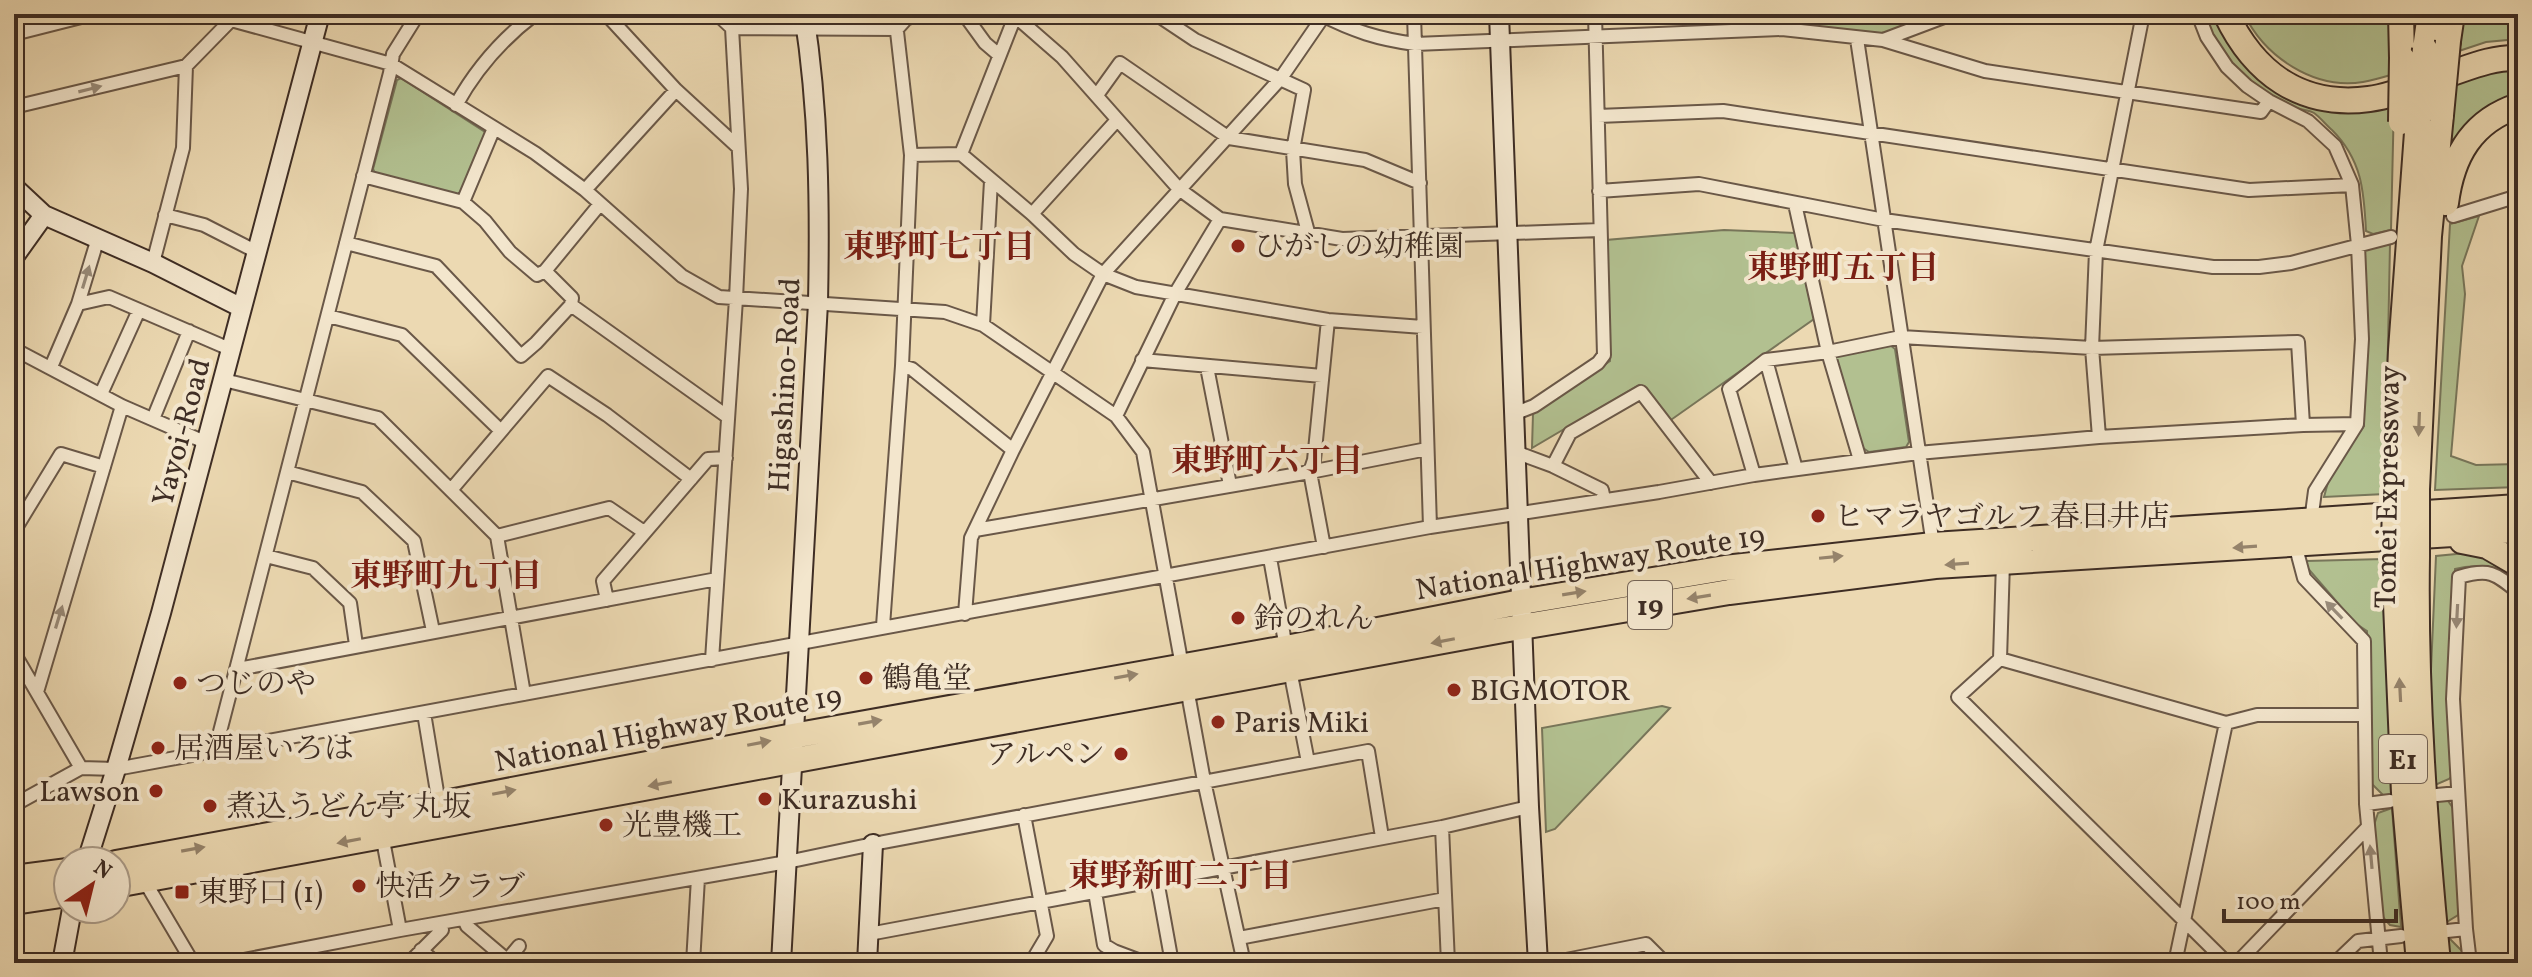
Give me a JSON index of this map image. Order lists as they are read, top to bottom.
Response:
{
  "streets": {
    "highway": [
      "Tomei Expressway",
      "National Highway Route 19",
      "19",
      "E1"
    ],
    "street": ["Higashino-Road", "Yayoi-Road"]
  },
  "crossings": [
    ["Higashino-Road", "National Highway Route 19"]
  ],
  "districts": [
    "東野町七丁目",
    "東野町五丁目",
    "東野町六丁目",
    "東野町九丁目",
    "東野新町二丁目"
  ],
  "places": {
    "other": [
      "ひがしの幼稚園",
      "ヒマラヤゴルフ 春日井店",
      "鈴のれん",
      "鶴亀堂",
      "つじのや",
      "BIGMOTOR",
      "Paris Miki",
      "居酒屋いろは",
      "アルペン",
      "Lawson",
      "Kurazushi",
      "煮込うどん亭 丸坂",
      "光豊機工",
      "快活クラブ"
    ],
    "transit": ["東野口 (1)"]
  },
  "scale_bar": "100 m",
  "north": "top right"
}
